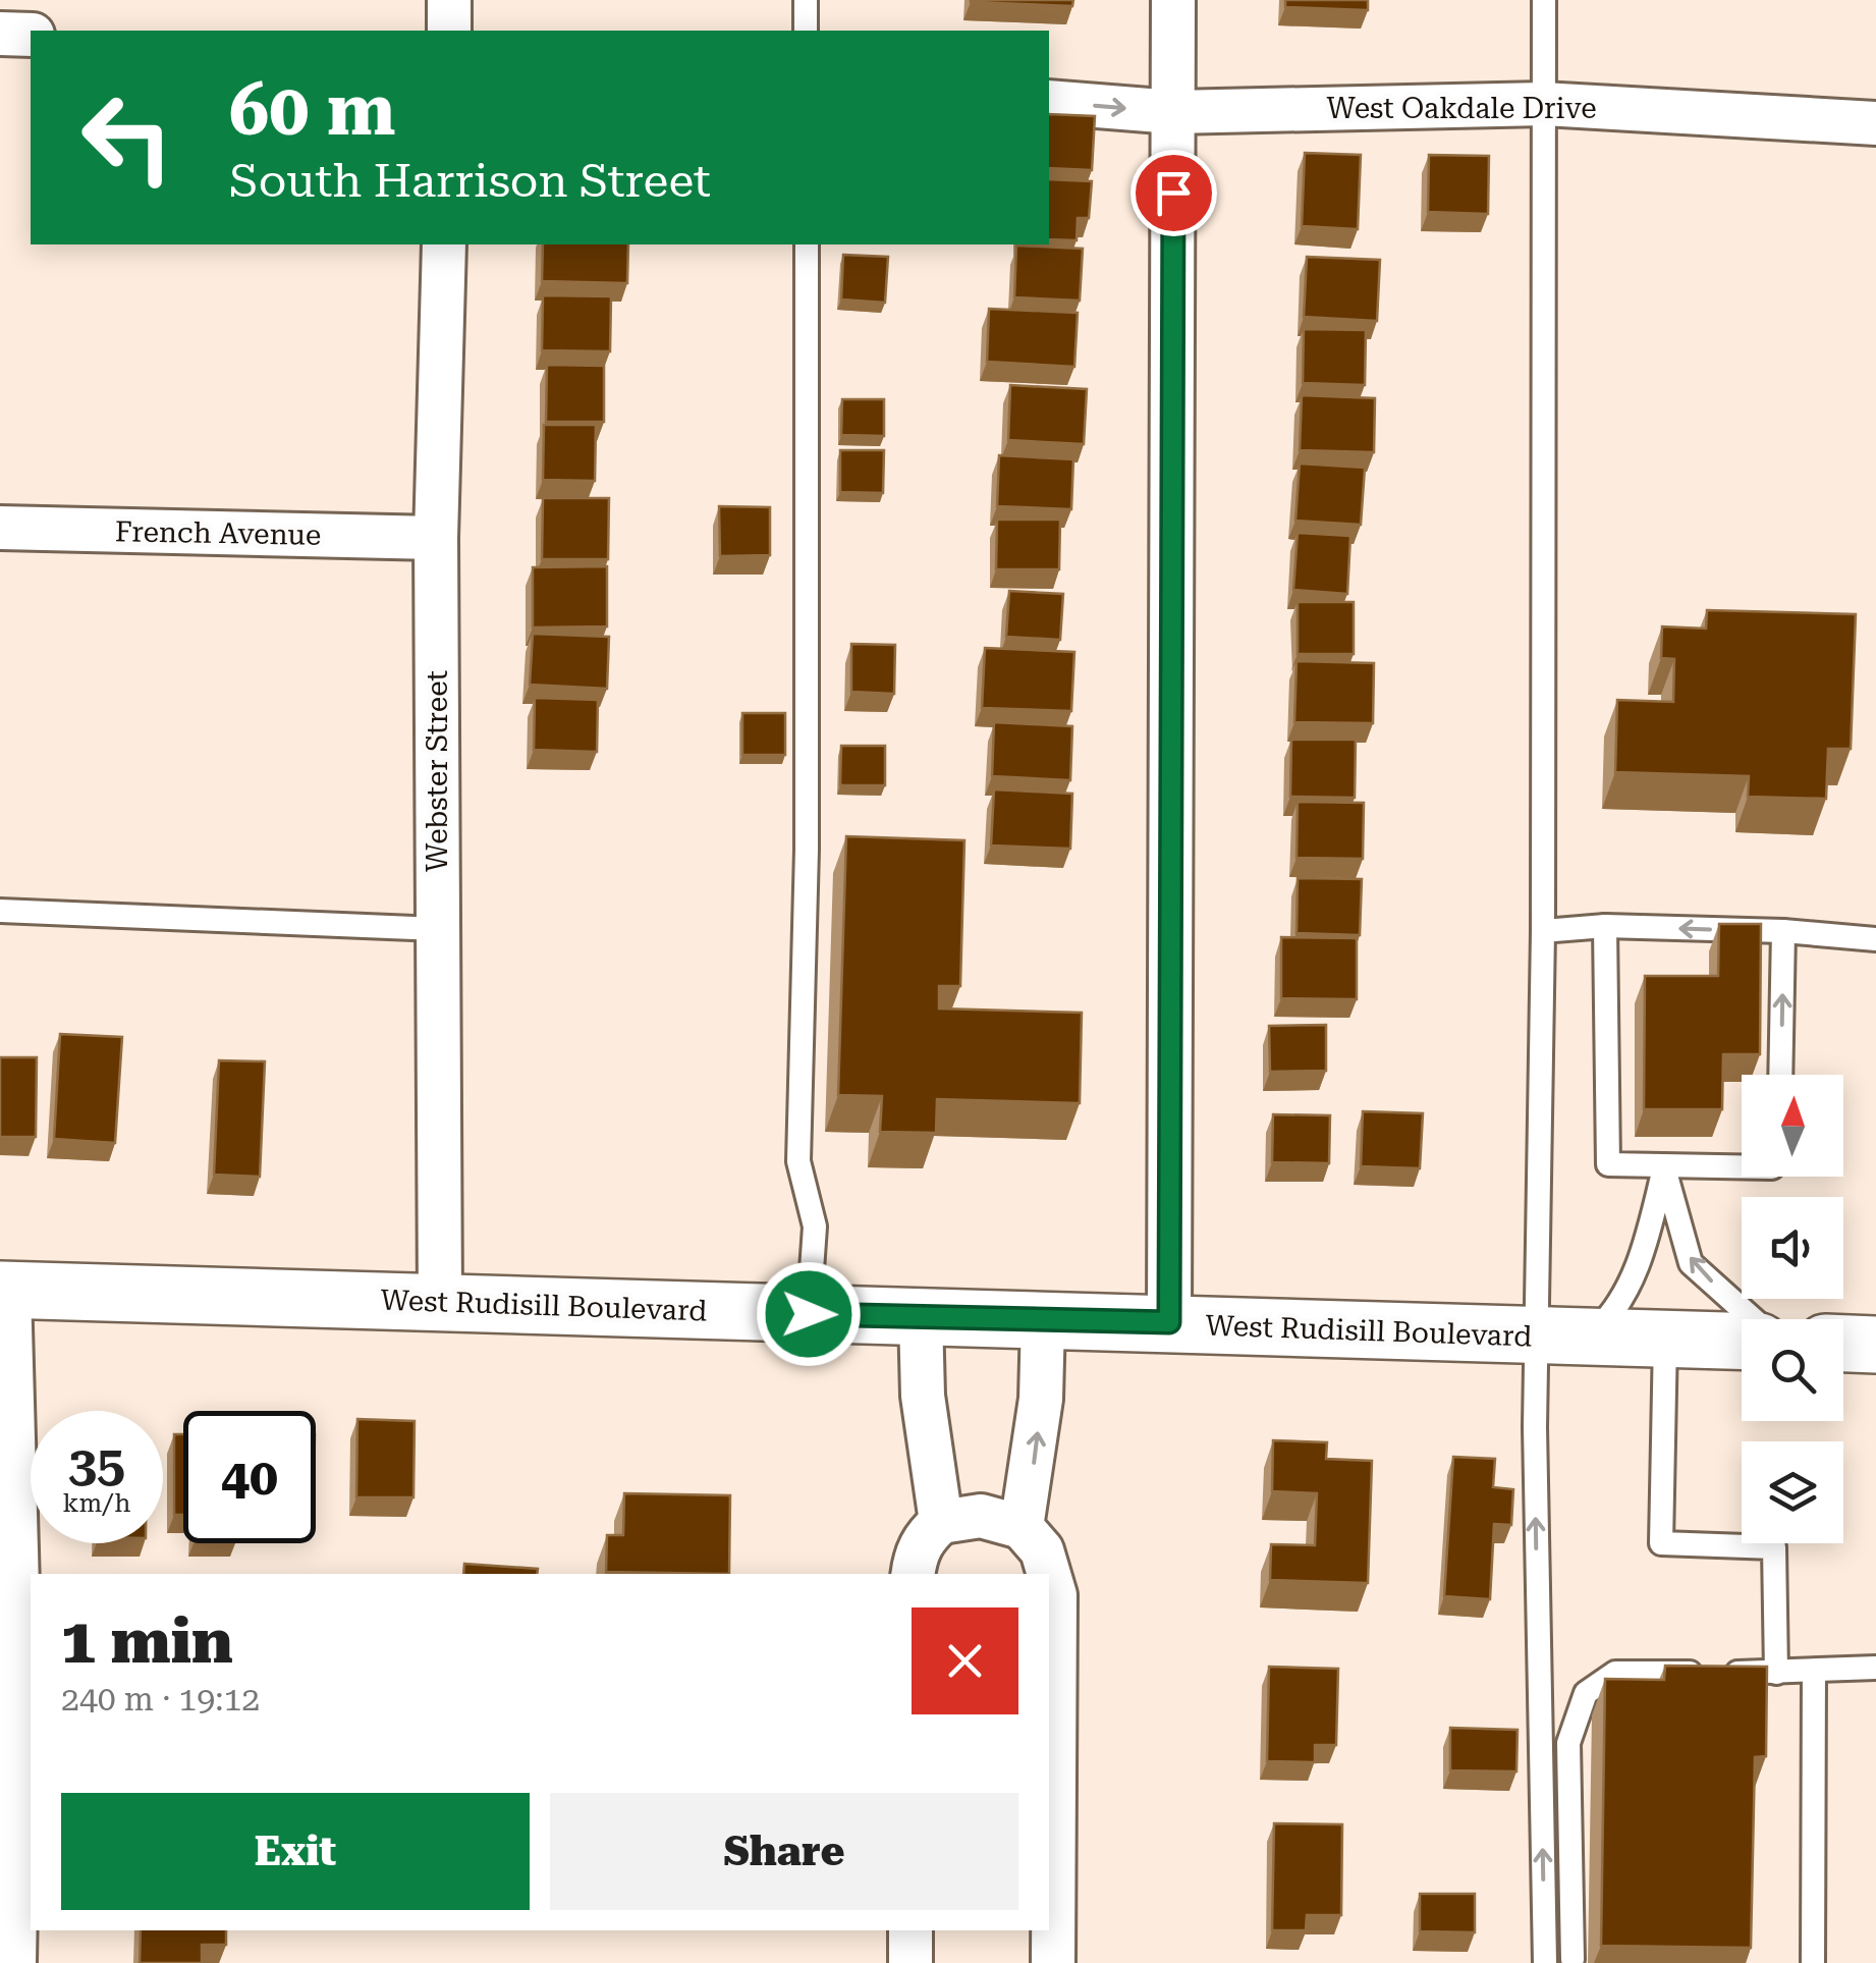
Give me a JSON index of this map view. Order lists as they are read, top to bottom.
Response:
{
  "streets": {
    "street": [
      "West Oakdale Drive",
      "French Avenue",
      "Webster Street",
      "West Rudisill Boulevard"
    ]
  },
  "crossings": [
    ["French Avenue", "Webster Street"],
    ["Webster Street", "West Rudisill Boulevard"]
  ],
  "north": "top",
  "page": {
    "turn": ["60 m", "South Harrison Street"],
    "speed": "35 km/h",
    "limit": "40",
    "heading": ["1 min", "240 m · 19:12"],
    "buttons": ["Exit", "Share"]
  }
}
